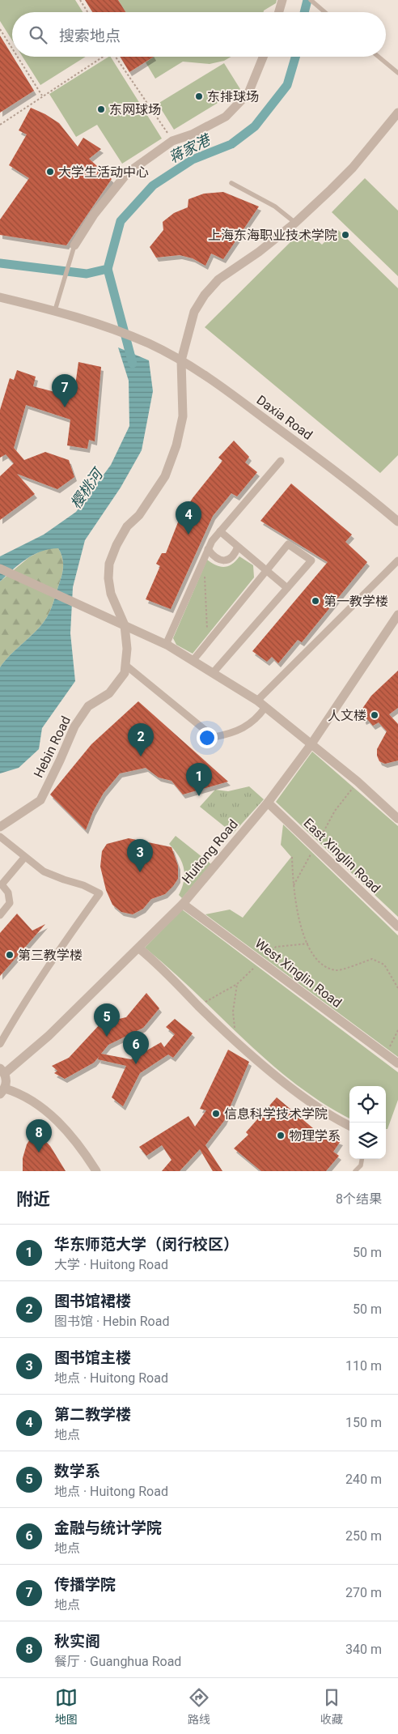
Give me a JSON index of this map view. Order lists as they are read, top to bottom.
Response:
{
  "streets": {
    "street": [
      "Daxia Road",
      "Hebin Road",
      "Huitong Road",
      "East Xinglin Road",
      "West Xinglin Road"
    ]
  },
  "crossings": [
    ["Daxia Road", "Hebin Road"],
    ["Huitong Road", "East Xinglin Road"],
    ["Huitong Road", "West Xinglin Road"]
  ],
  "water": ["蒋家港", "樱桃河"],
  "places": [
    "东排球场",
    "东网球场",
    "大学生活动中心",
    "上海东海职业技术学院",
    "第一教学楼",
    "人文楼",
    "第三教学楼",
    "信息科学技术学院",
    "物理学系"
  ],
  "page": {
    "search": "搜索地点",
    "pins": [
      "7",
      "4",
      "2",
      "1",
      "3",
      "5",
      "6",
      "8"
    ],
    "heading": ["附近", "8个结果"],
    "list": [
      {
        "mark": "1",
        "name": "华东师范大学（闵行校区）",
        "note": "大学 · Huitong Road",
        "value": "50 m"
      },
      {
        "mark": "2",
        "name": "图书馆裙楼",
        "note": "图书馆 · Hebin Road",
        "value": "50 m"
      },
      {
        "mark": "3",
        "name": "图书馆主楼",
        "note": "地点 · Huitong Road",
        "value": "110 m"
      },
      {
        "mark": "4",
        "name": "第二教学楼",
        "note": "地点",
        "value": "150 m"
      },
      {
        "mark": "5",
        "name": "数学系",
        "note": "地点 · Huitong Road",
        "value": "240 m"
      },
      {
        "mark": "6",
        "name": "金融与统计学院",
        "note": "地点",
        "value": "250 m"
      },
      {
        "mark": "7",
        "name": "传播学院",
        "note": "地点",
        "value": "270 m"
      },
      {
        "mark": "8",
        "name": "秋实阁",
        "note": "餐厅 · Guanghua Road",
        "value": "340 m"
      }
    ],
    "nav": ["地图", "路线", "收藏"]
  }
}
